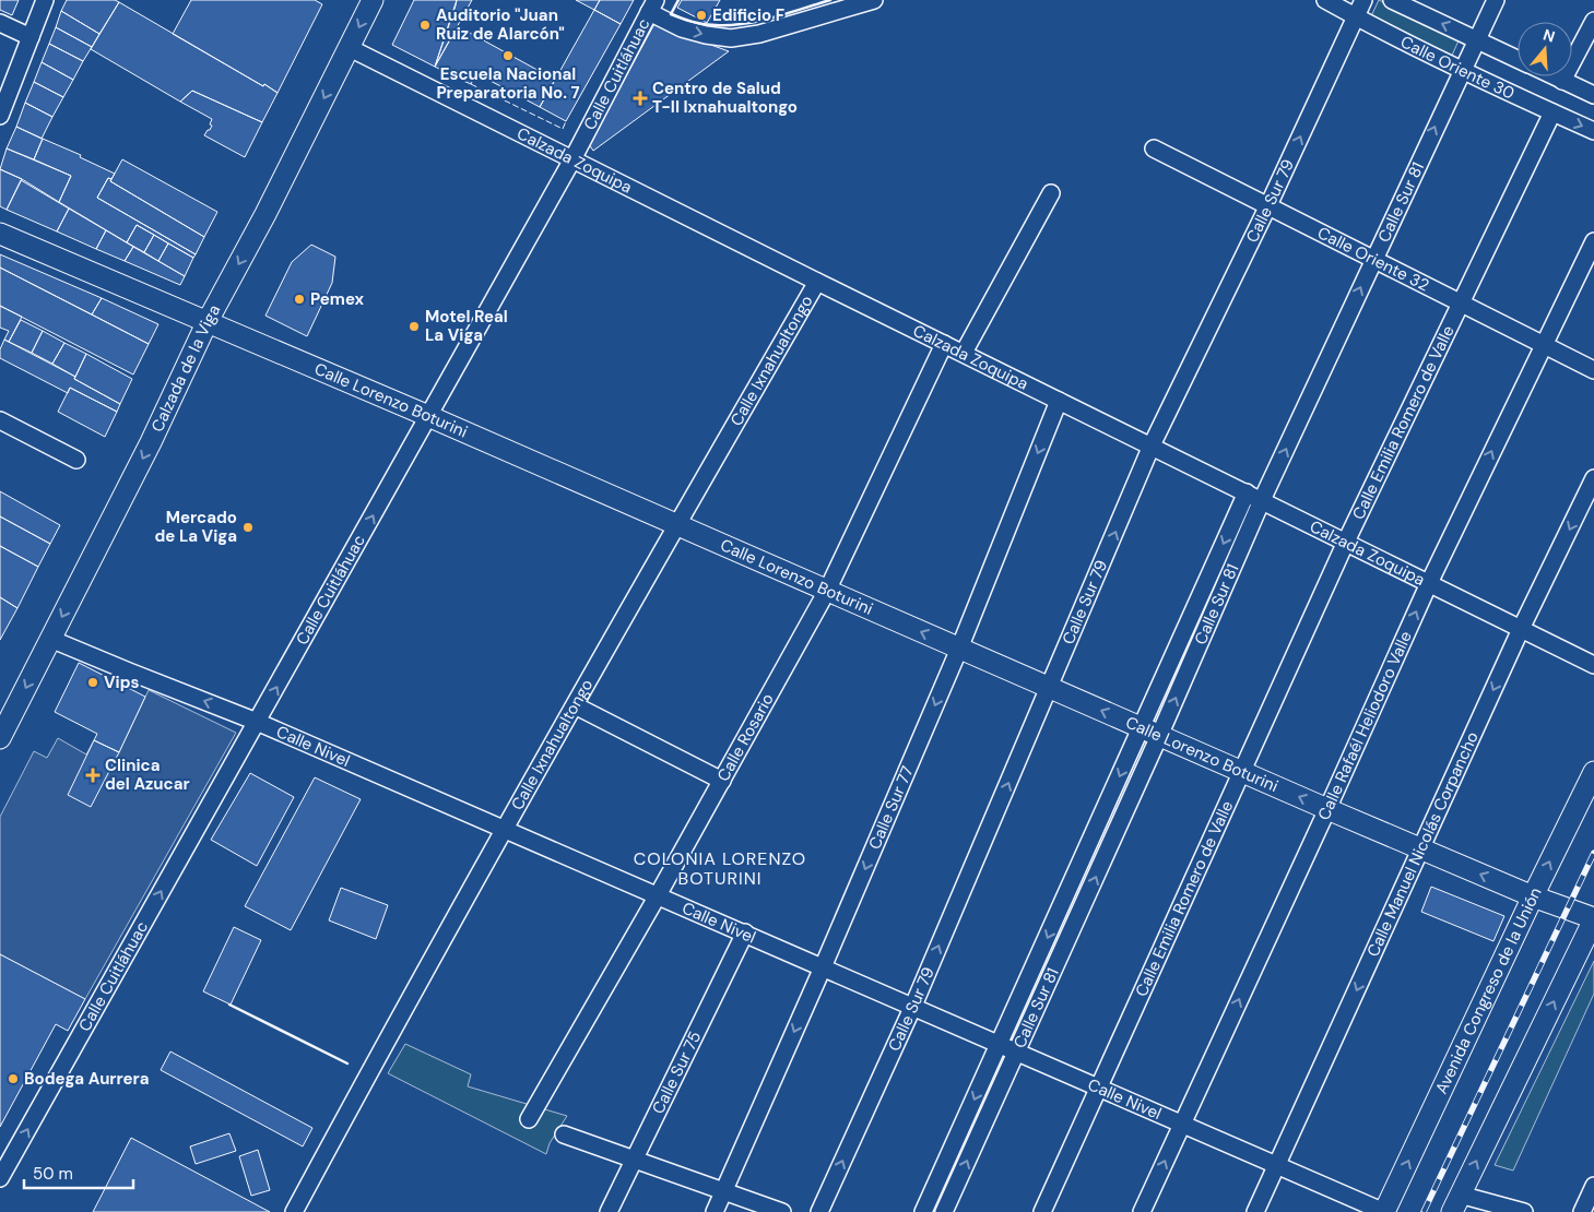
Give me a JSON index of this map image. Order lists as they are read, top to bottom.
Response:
{
  "streets": {
    "main road": ["Calzada de la Viga", "Calle Lorenzo Boturini", "Avenida Congreso de la Unión"],
    "street": [
      "Calle Oriente 30",
      "Calle Cuitláhuac",
      "Calzada Zoquipa",
      "Calle Sur 79",
      "Calle Sur 81",
      "Calle Oriente 32",
      "Calle Ixnahualtongo",
      "Calle Emilia Romero de Valle",
      "Calle Rafaél Heliodoro Valle",
      "Calle Rosario",
      "Calle Nivel",
      "Calle Sur 77",
      "Calle Manuel Nicolás Corpancho",
      "Calle Sur 75"
    ]
  },
  "crossings": [
    ["Calle Oriente 30", "Calle Sur 79"],
    ["Calle Oriente 30", "Calle Sur 81"],
    ["Calle Oriente 30", "Calle Emilia Romero de Valle"],
    ["Calle Cuitláhuac", "Calzada Zoquipa"],
    ["Calle Cuitláhuac", "Calle Lorenzo Boturini"],
    ["Calle Cuitláhuac", "Calle Nivel"],
    ["Calzada Zoquipa", "Calle Sur 79"],
    ["Calzada Zoquipa", "Calle Sur 81"],
    ["Calzada Zoquipa", "Calle Ixnahualtongo"],
    ["Calzada Zoquipa", "Calzada de la Viga"],
    ["Calzada Zoquipa", "Calle Emilia Romero de Valle"],
    ["Calzada Zoquipa", "Calle Rafaél Heliodoro Valle"],
    ["Calzada Zoquipa", "Calle Rosario"],
    ["Calzada Zoquipa", "Calle Sur 77"],
    ["Calzada Zoquipa", "Calle Manuel Nicolás Corpancho"],
    ["Calle Sur 79", "Calle Oriente 32"],
    ["Calle Sur 79", "Calle Lorenzo Boturini"],
    ["Calle Sur 79", "Calle Nivel"],
    ["Calle Sur 81", "Calle Oriente 32"],
    ["Calle Sur 81", "Calle Lorenzo Boturini"],
    ["Calle Sur 81", "Calle Nivel"],
    ["Calle Oriente 32", "Calle Emilia Romero de Valle"],
    ["Calle Oriente 32", "Calle Rafaél Heliodoro Valle"],
    ["Calle Ixnahualtongo", "Calle Lorenzo Boturini"],
    ["Calle Ixnahualtongo", "Calle Nivel"],
    ["Calzada de la Viga", "Calle Lorenzo Boturini"],
    ["Calzada de la Viga", "Calle Nivel"],
    ["Calle Lorenzo Boturini", "Calle Emilia Romero de Valle"],
    ["Calle Lorenzo Boturini", "Calle Rafaél Heliodoro Valle"],
    ["Calle Lorenzo Boturini", "Calle Rosario"],
    ["Calle Lorenzo Boturini", "Calle Sur 77"],
    ["Calle Lorenzo Boturini", "Calle Manuel Nicolás Corpancho"],
    ["Calle Lorenzo Boturini", "Avenida Congreso de la Unión"],
    ["Calle Emilia Romero de Valle", "Calle Nivel"],
    ["Calle Rafaél Heliodoro Valle", "Calle Nivel"],
    ["Calle Rosario", "Calle Nivel"],
    ["Calle Nivel", "Calle Sur 77"],
    ["Calle Nivel", "Calle Manuel Nicolás Corpancho"],
    ["Calle Nivel", "Avenida Congreso de la Unión"],
    ["Calle Nivel", "Calle Sur 75"]
  ],
  "one_way": [
    "Calle Cuitláhuac",
    "Calle Sur 79",
    "Calzada de la Viga",
    "Calle Rafaél Heliodoro Valle",
    "Calle Sur 77",
    "Calle Manuel Nicolás Corpancho"
  ],
  "districts": ["COLONIA LORENZO BOTURINI"],
  "places": {
    "other": [
      "Edificio F",
      "Auditorio \"Juan Ruiz de Alarcón\"",
      "Escuela Nacional Preparatoria No. 7",
      "Pemex",
      "Motel Real La Viga",
      "Mercado de La Viga",
      "Vips",
      "Bodega Aurrera"
    ],
    "health": ["Centro de Salud T-II Ixnahualtongo", "Clinica del Azucar"]
  },
  "scale_bar": "50 m",
  "north": "top"
}
